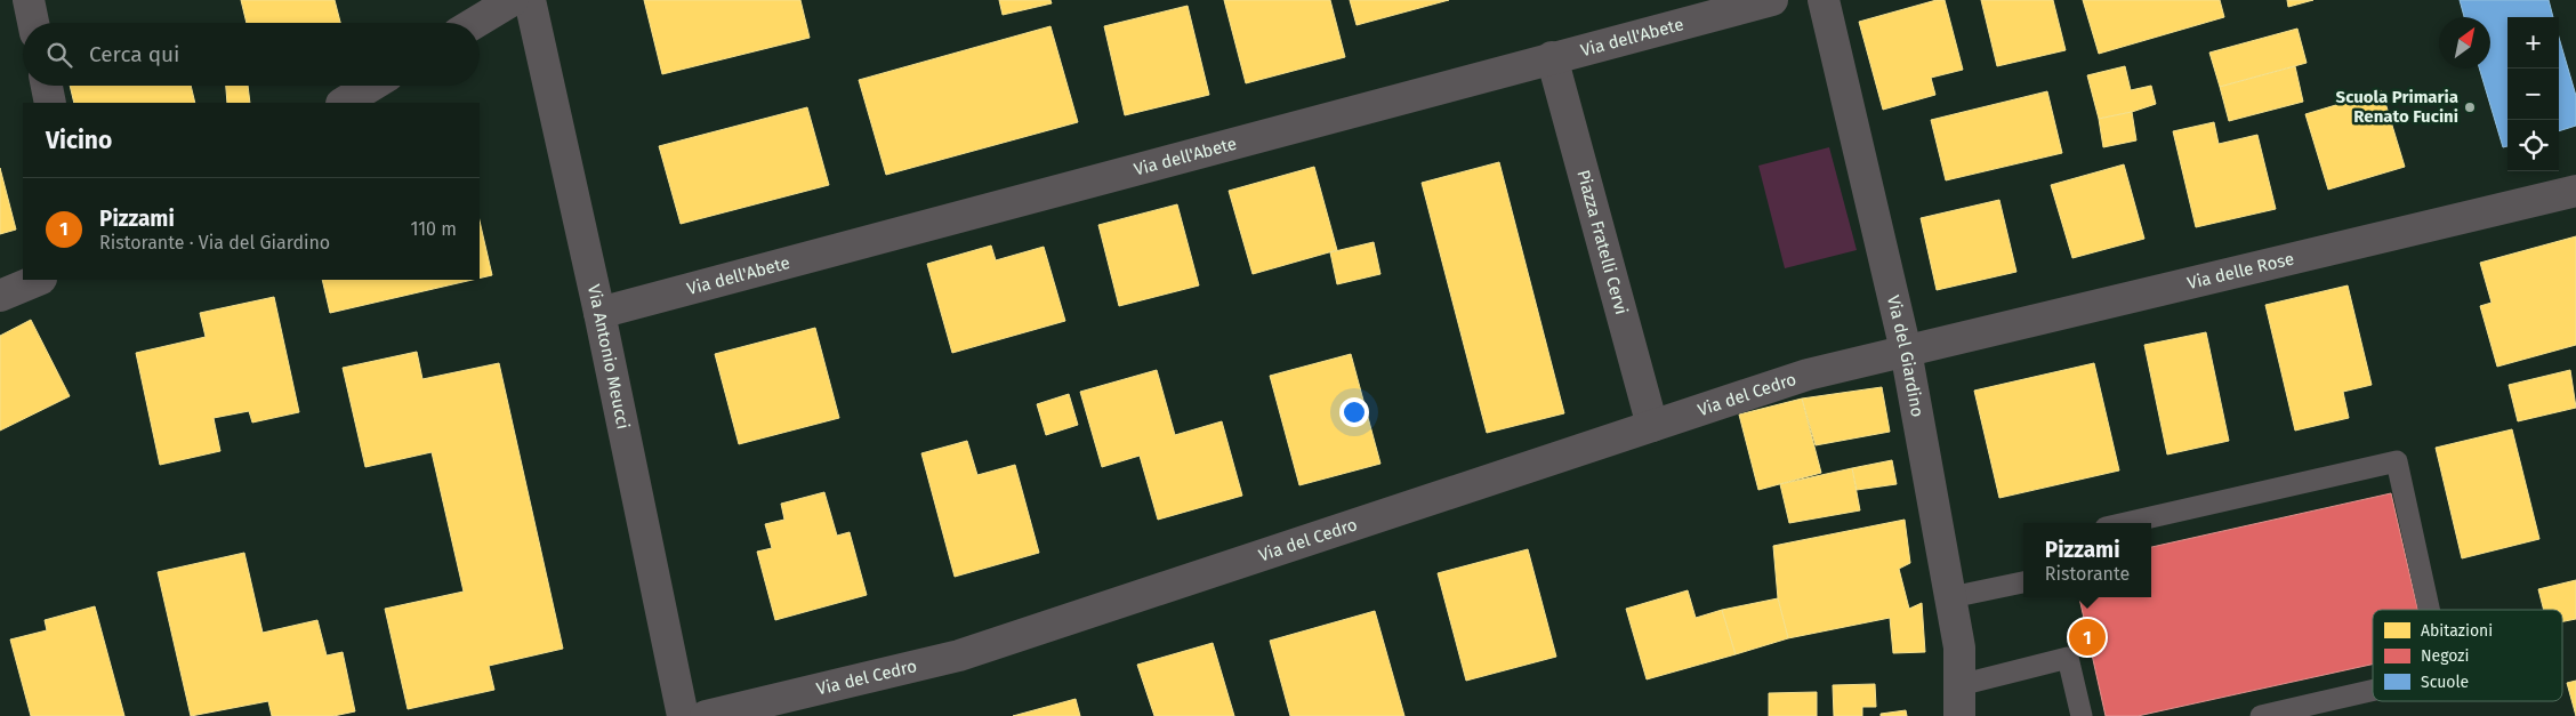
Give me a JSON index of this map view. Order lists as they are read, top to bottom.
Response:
{
  "streets": {
    "street": [
      "Via dell'Abete",
      "Piazza Fratelli Cervi",
      "Via delle Rose",
      "Via del Giardino",
      "Via Antonio Meucci",
      "Via del Cedro"
    ]
  },
  "crossings": [
    ["Via dell'Abete", "Piazza Fratelli Cervi"],
    ["Via dell'Abete", "Via Antonio Meucci"],
    ["Piazza Fratelli Cervi", "Via del Cedro"],
    ["Via delle Rose", "Via del Giardino"],
    ["Via delle Rose", "Via del Cedro"],
    ["Via del Giardino", "Via del Cedro"]
  ],
  "places": ["Scuola Primaria Renato Fucini"],
  "legend": ["Abitazioni", "Negozi", "Scuole"],
  "north": "top right",
  "page": {
    "map_buttons": ["+", "−"],
    "search": "Cerca qui",
    "heading": "Vicino",
    "list": [
      {
        "mark": "1",
        "name": "Pizzami",
        "note": "Ristorante · Via del Giardino",
        "value": "110 m"
      }
    ],
    "popup": ["Pizzami", "Ristorante"],
    "pins": "1"
  }
}
